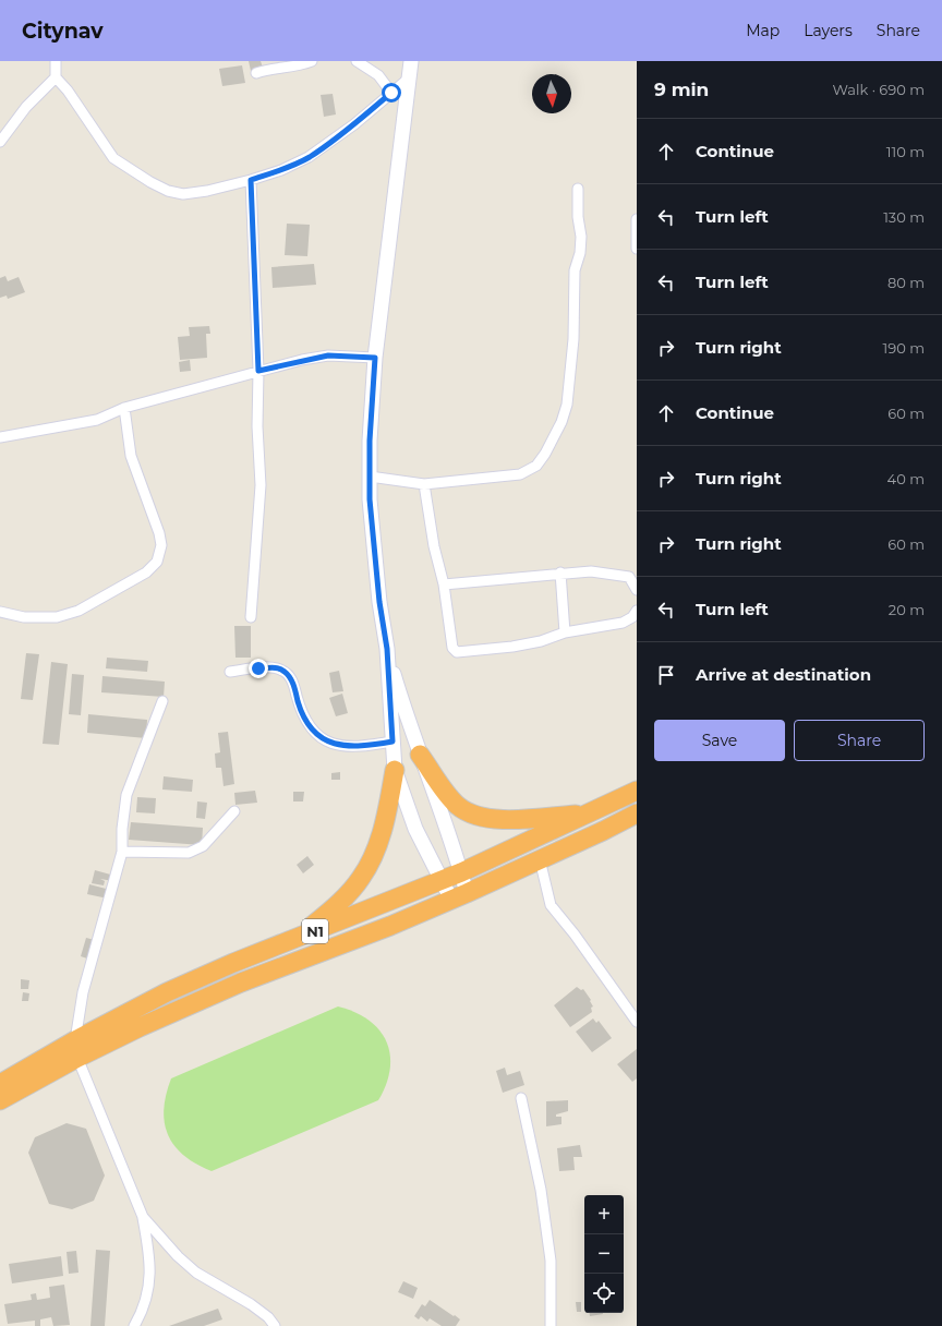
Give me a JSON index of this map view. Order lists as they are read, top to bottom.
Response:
{
  "streets": {
    "highway": ["N1"]
  },
  "north": "bottom",
  "page": {
    "header": "Citynav",
    "nav": ["Map", "Layers", "Share"],
    "heading": ["9 min", "Walk · 690 m"],
    "list": [
      ["Continue", "110 m"],
      ["Turn left", "130 m"],
      ["Turn left", "80 m"],
      ["Turn right", "190 m"],
      ["Continue", "60 m"],
      ["Turn right", "40 m"],
      ["Turn right", "60 m"],
      ["Turn left", "20 m"],
      "Arrive at destination"
    ],
    "buttons": ["Save", "Share"],
    "map_buttons": ["+", "−"]
  }
}
